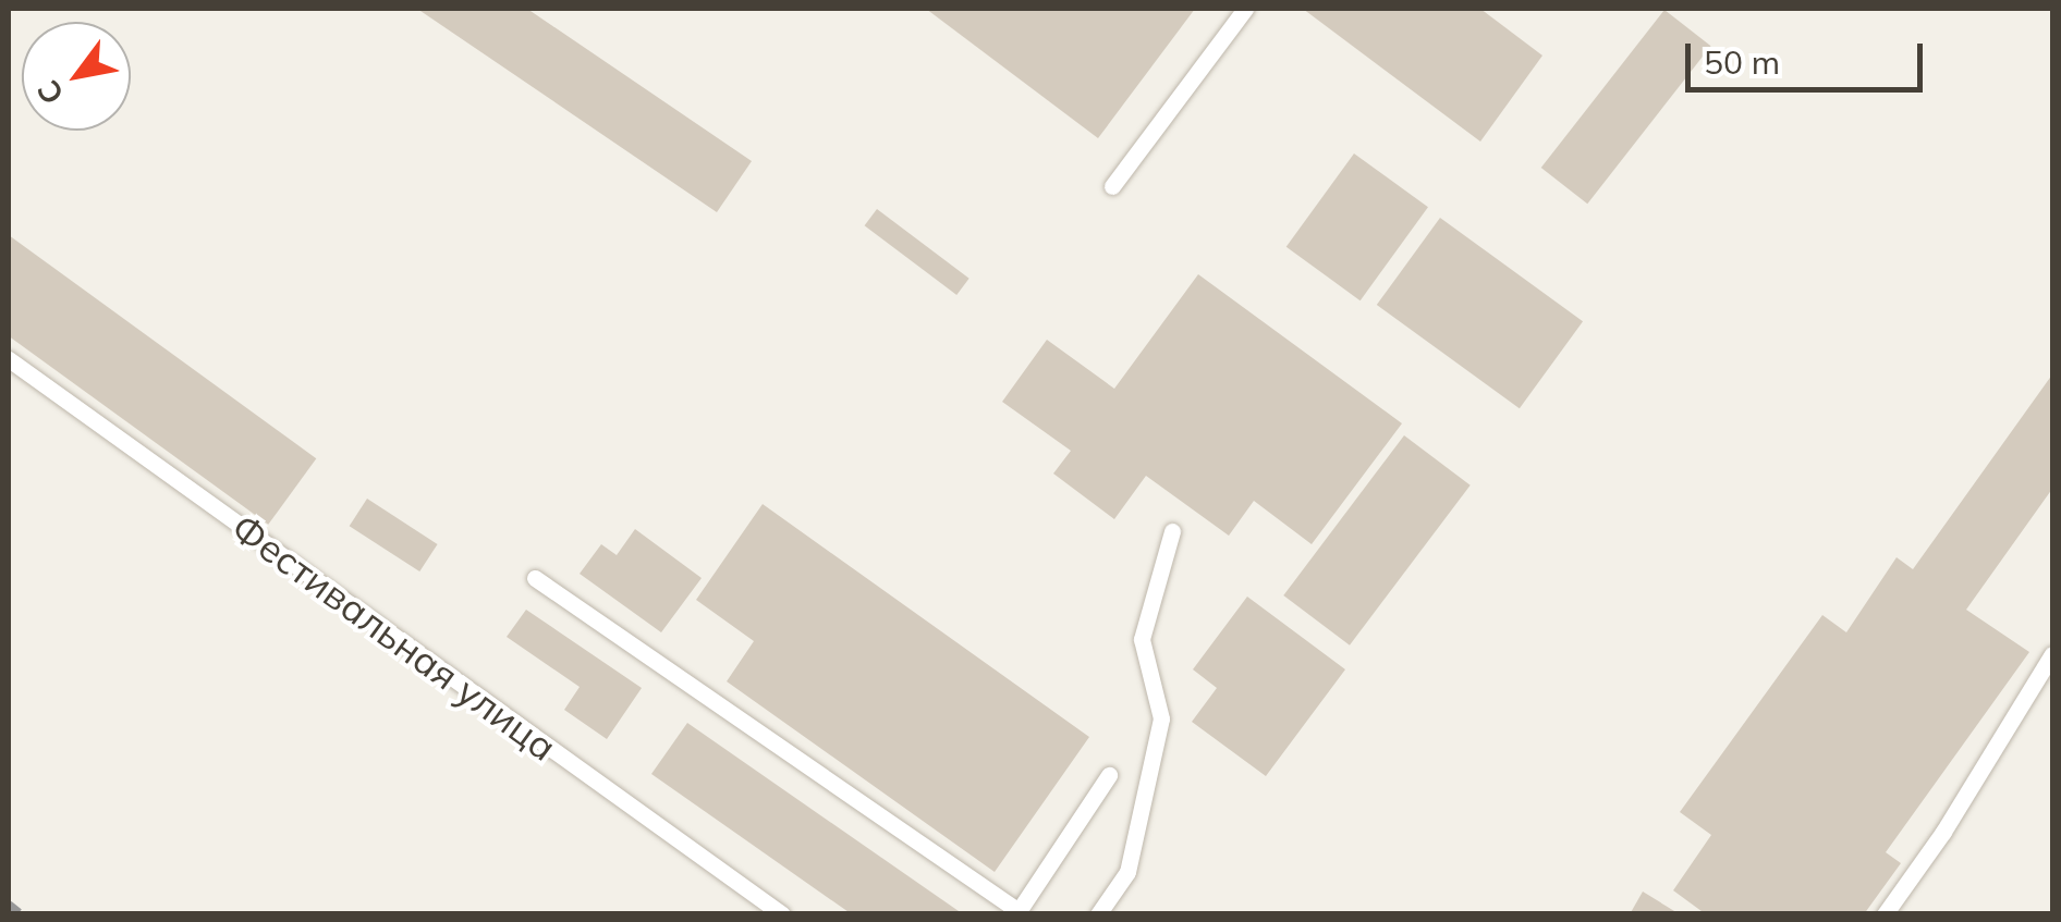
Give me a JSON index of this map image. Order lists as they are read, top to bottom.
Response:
{
  "streets": {
    "lane": ["Фестивальная улица"]
  },
  "scale_bar": "50 m",
  "north": "bottom left"
}
